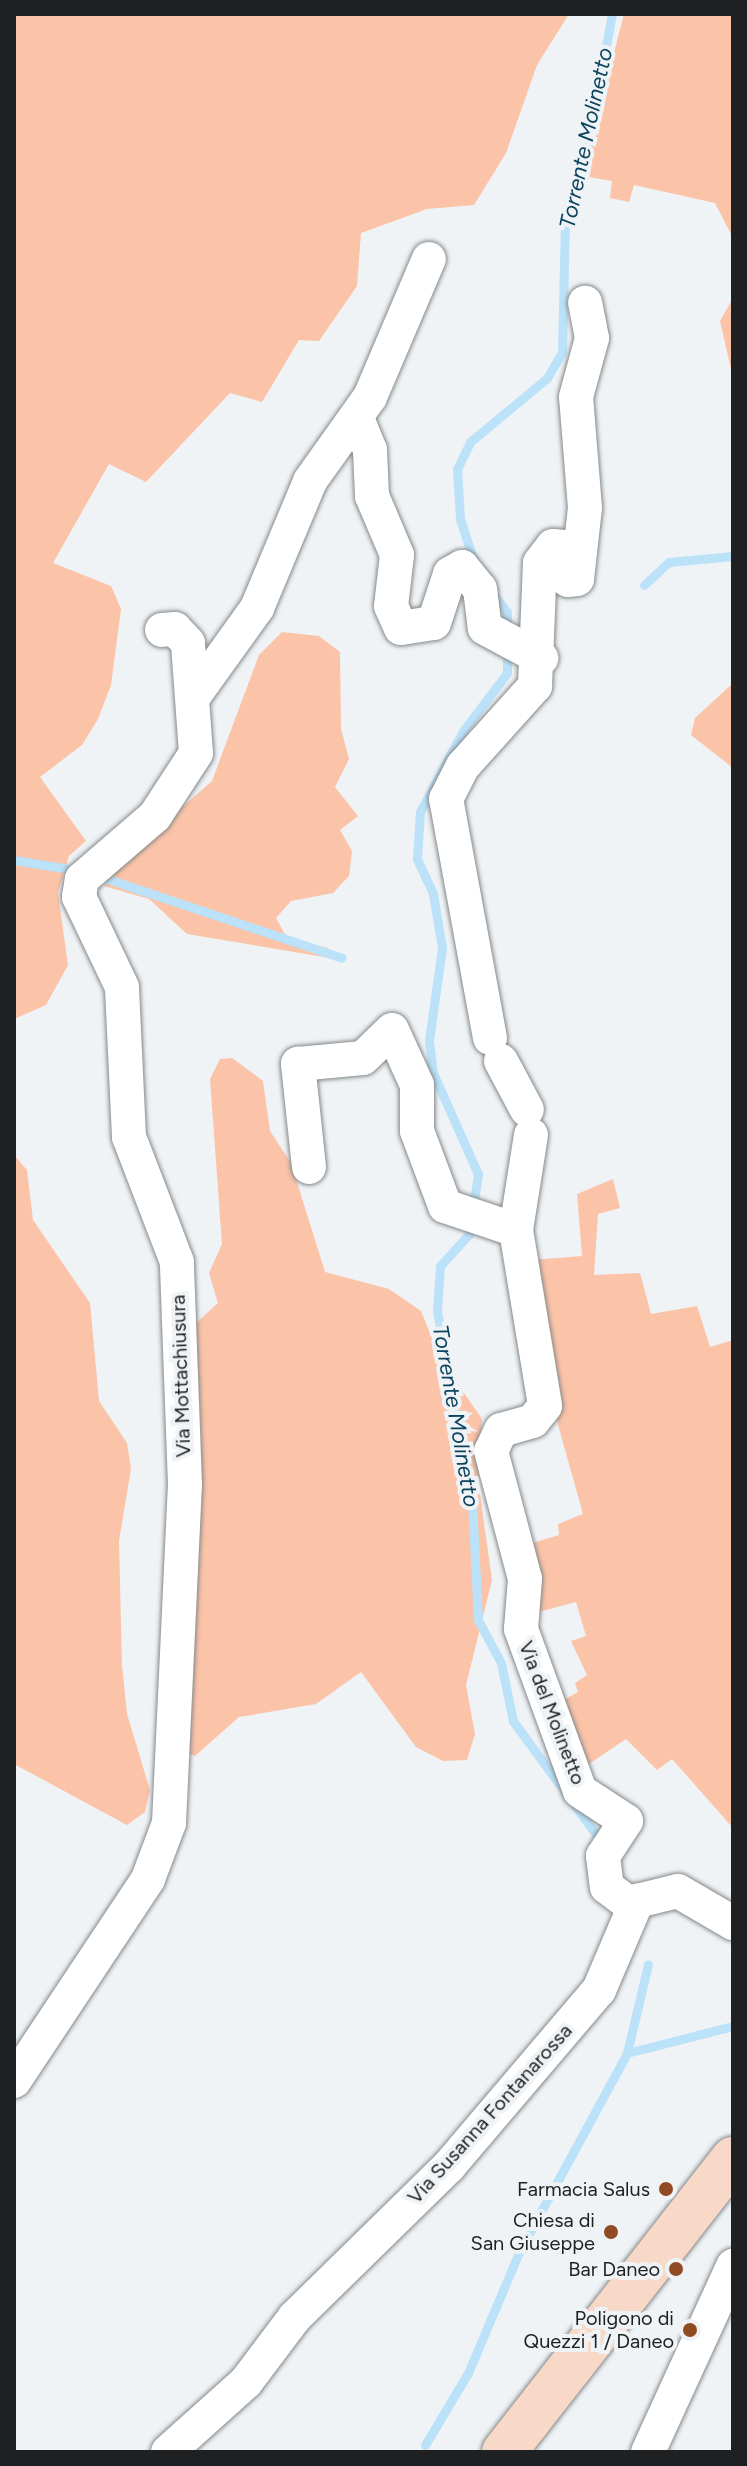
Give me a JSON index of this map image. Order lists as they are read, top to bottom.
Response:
{
  "streets": {
    "street": ["Via Mottachiusura", "Via del Molinetto", "Via Susanna Fontanarossa"]
  },
  "crossings": [
    ["Via del Molinetto", "Via Susanna Fontanarossa"]
  ],
  "water": ["Torrente Molinetto"],
  "places": [
    "Farmacia Salus",
    "Chiesa di San Giuseppe",
    "Bar Daneo",
    "Poligono di Quezzi 1 / Daneo"
  ]
}
